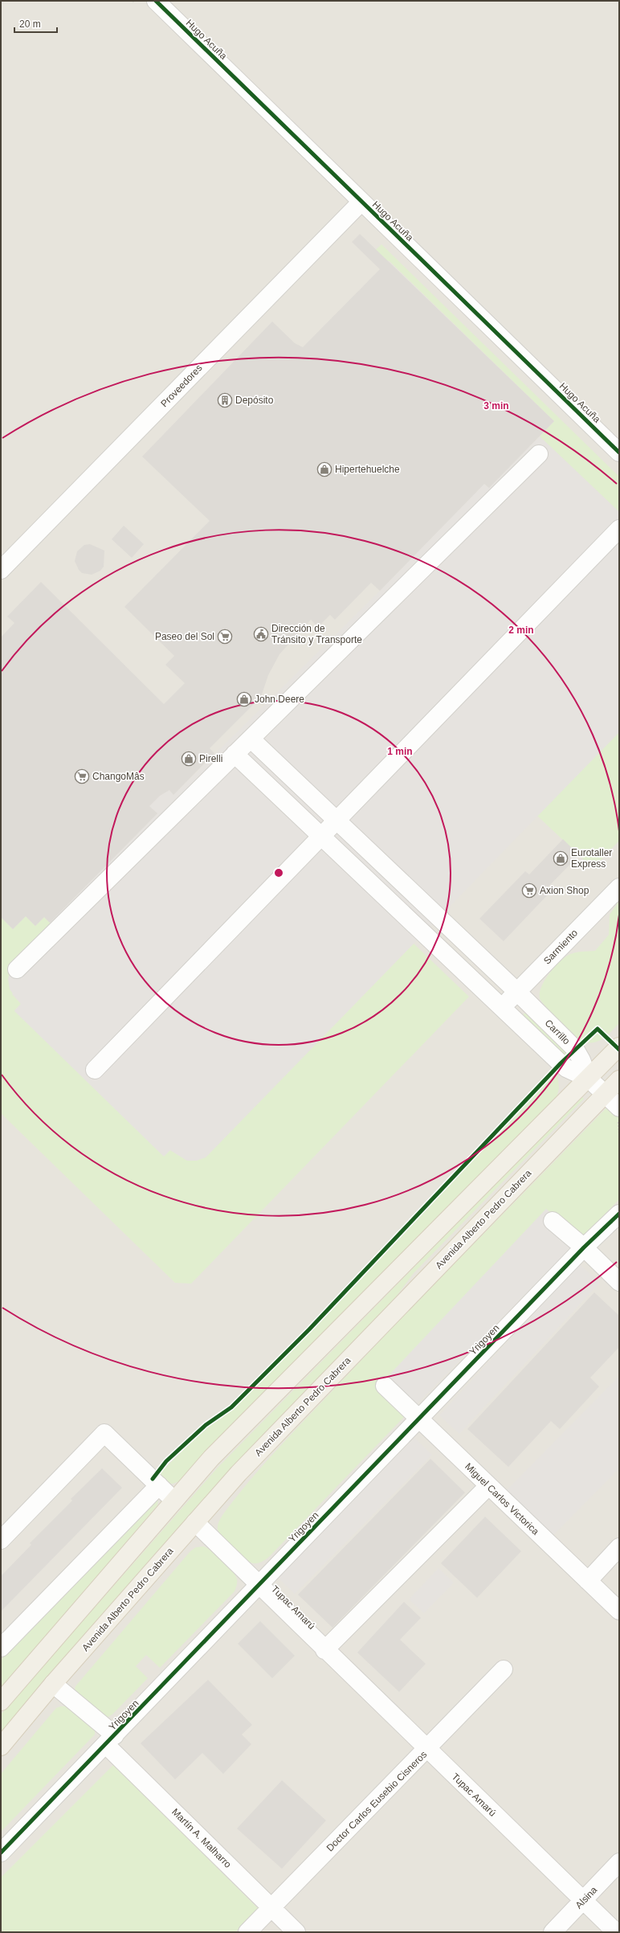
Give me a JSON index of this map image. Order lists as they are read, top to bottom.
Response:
{
  "streets": {
    "main road": ["Avenida Alberto Pedro Cabrera"],
    "street": [
      "Hugo Acuña",
      "Proveedores",
      "Sarmiento",
      "Carrillo",
      "Yrigoyen",
      "Miguel Carlos Victorica",
      "Tupac Amarú",
      "Doctor Carlos Eusebio Cisneros",
      "Martín A. Malharro",
      "Alsina"
    ]
  },
  "crossings": [
    ["Hugo Acuña", "Proveedores"],
    ["Sarmiento", "Carrillo"],
    ["Carrillo", "Avenida Alberto Pedro Cabrera"],
    ["Avenida Alberto Pedro Cabrera", "Tupac Amarú"],
    ["Avenida Alberto Pedro Cabrera", "Martín A. Malharro"],
    ["Yrigoyen", "Miguel Carlos Victorica"],
    ["Yrigoyen", "Tupac Amarú"],
    ["Yrigoyen", "Martín A. Malharro"],
    ["Tupac Amarú", "Doctor Carlos Eusebio Cisneros"],
    ["Tupac Amarú", "Alsina"],
    ["Doctor Carlos Eusebio Cisneros", "Martín A. Malharro"]
  ],
  "places": {
    "building": ["Depósito"],
    "shop": [
      "Hipertehuelche",
      "John Deere",
      "Pirelli",
      "Eurotaller Express"
    ],
    "public building": ["Dirección de Tránsito y Transporte"],
    "supermarket": ["Paseo del Sol", "ChangoMâs", "Axion Shop"]
  },
  "scale_bar": "20 m",
  "rings": ["3 min", "2 min", "1 min"]
}
